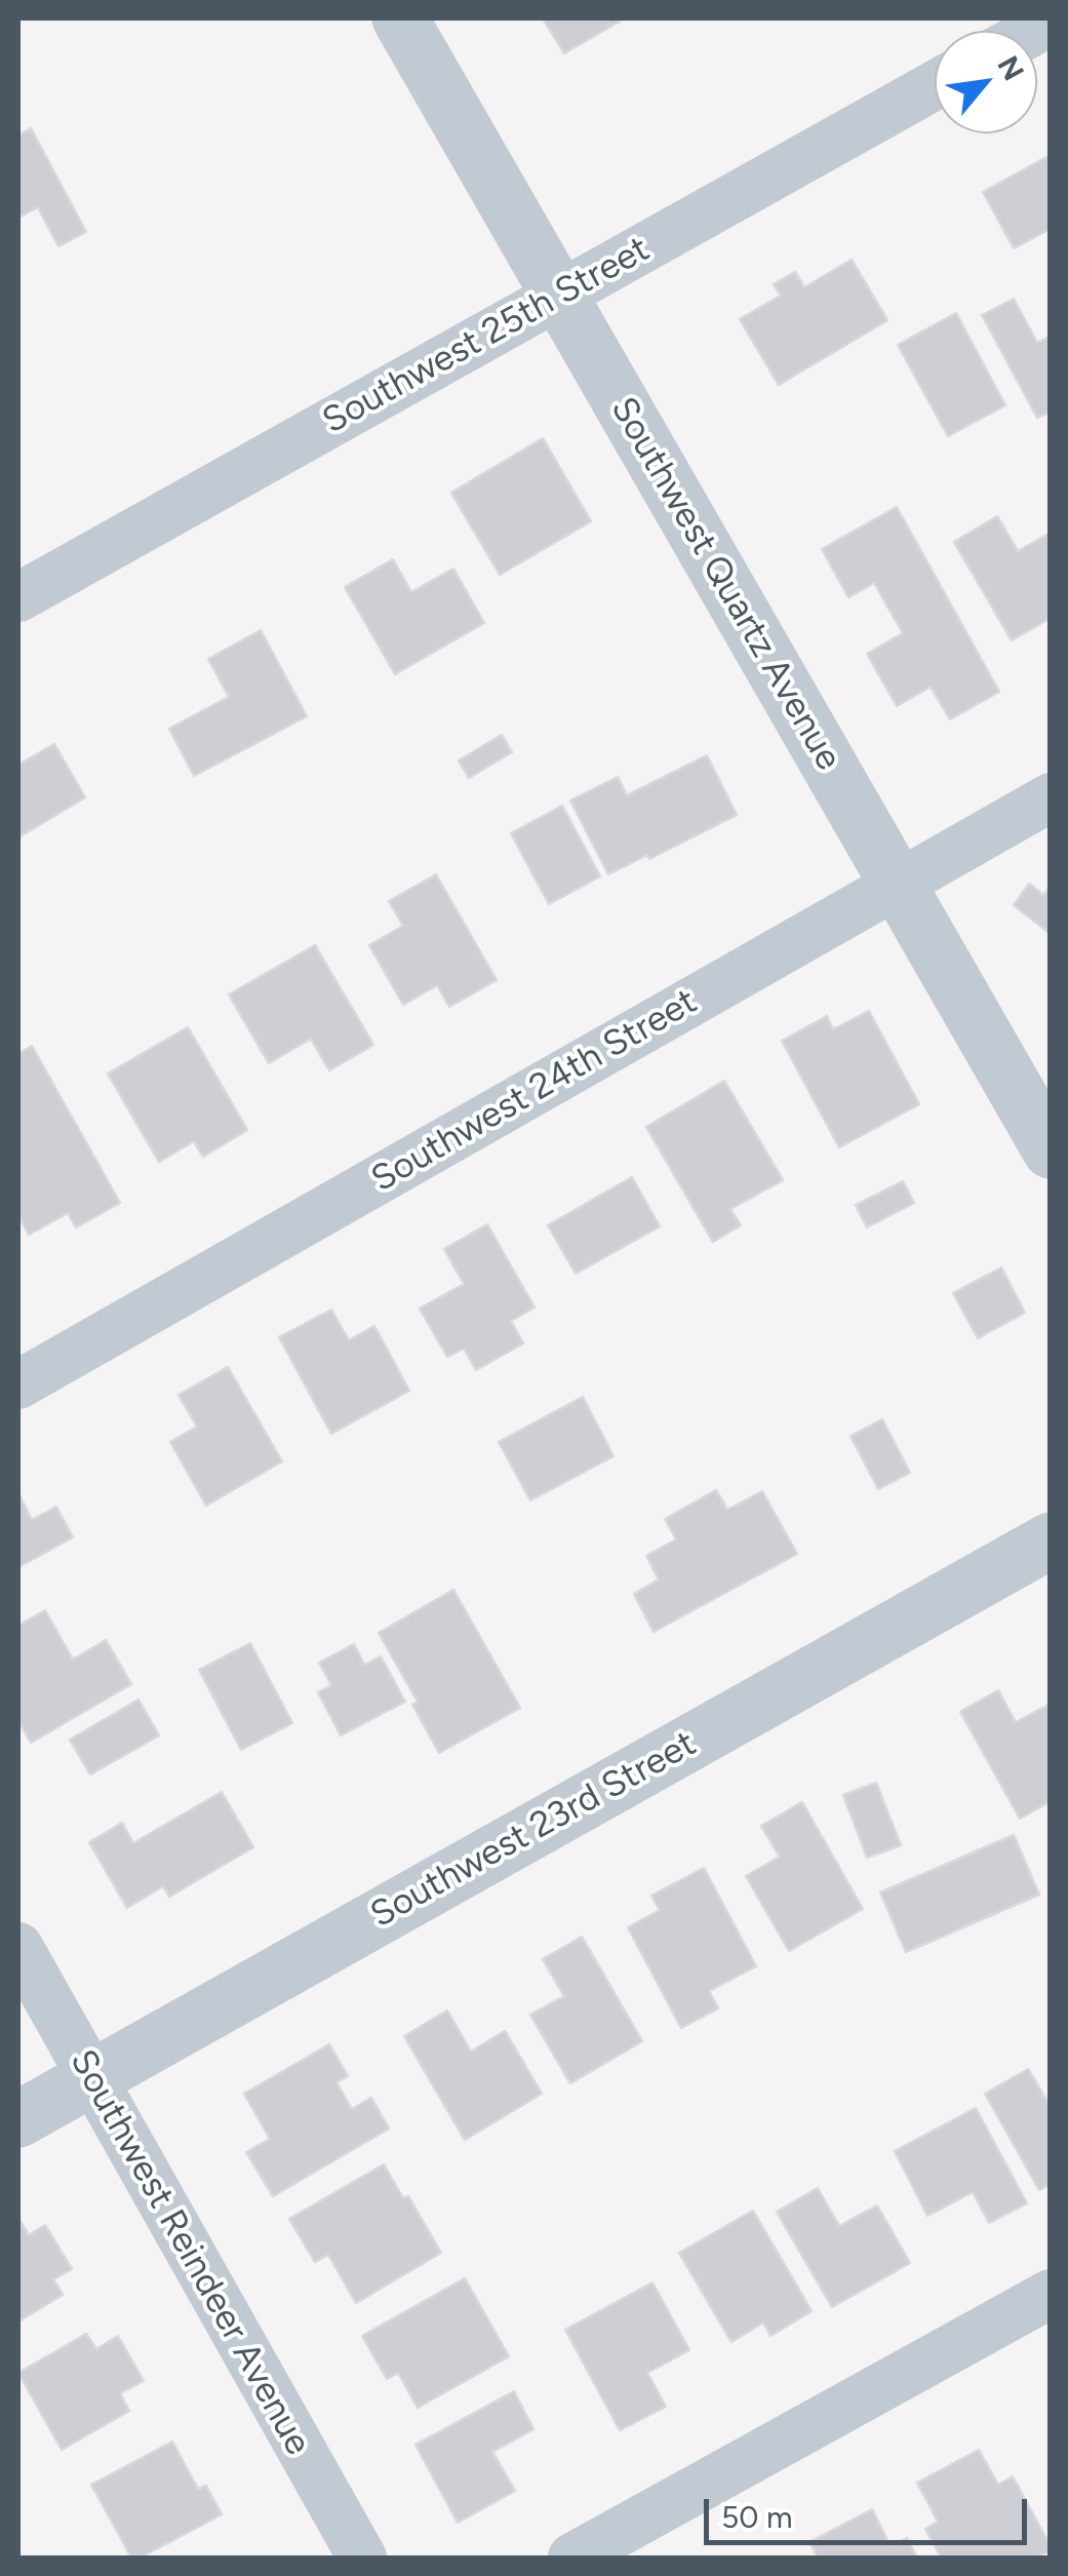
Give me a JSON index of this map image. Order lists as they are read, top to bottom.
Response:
{
  "streets": {
    "street": [
      "Southwest 25th Street",
      "Southwest Quartz Avenue",
      "Southwest 24th Street",
      "Southwest 23rd Street",
      "Southwest Reindeer Avenue"
    ]
  },
  "crossings": [
    ["Southwest 25th Street", "Southwest Quartz Avenue"],
    ["Southwest Quartz Avenue", "Southwest 24th Street"],
    ["Southwest 23rd Street", "Southwest Reindeer Avenue"]
  ],
  "scale_bar": "50 m",
  "north": "top right"
}
